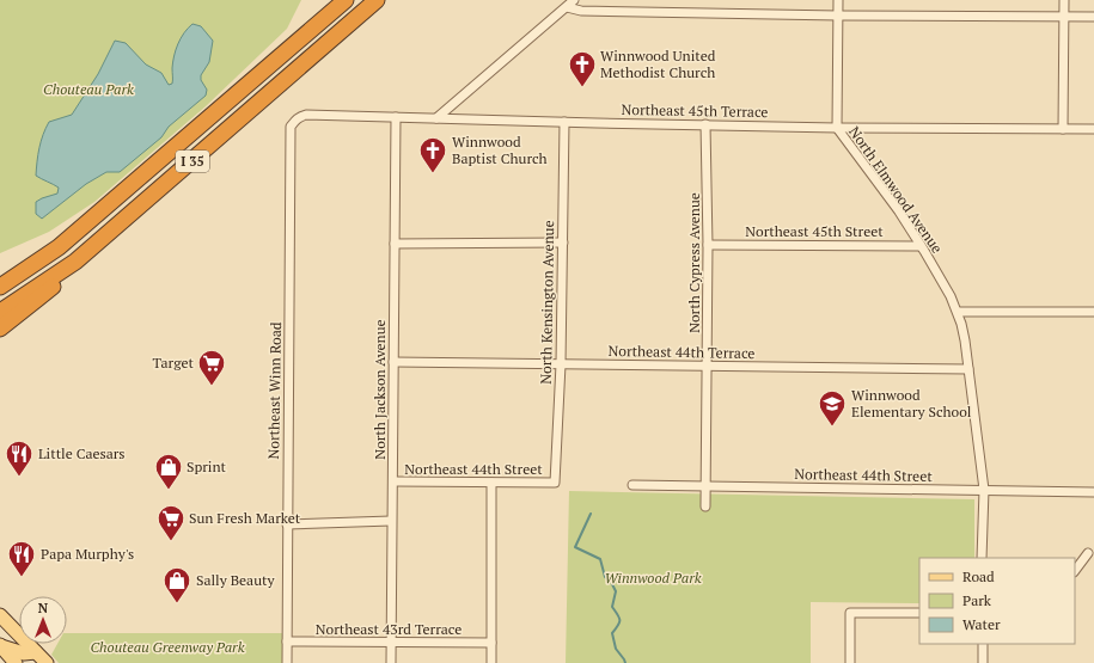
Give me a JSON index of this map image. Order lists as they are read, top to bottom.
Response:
{
  "streets": {
    "highway": ["I 35"],
    "street": [
      "Northeast 45th Terrace",
      "North Elmwood Avenue",
      "Northeast 45th Street",
      "North Cypress Avenue",
      "North Kensington Avenue",
      "Northeast 44th Terrace",
      "North Jackson Avenue",
      "Northeast Winn Road",
      "Northeast 44th Street",
      "Northeast 43rd Terrace"
    ]
  },
  "crossings": [
    ["Northeast 45th Terrace", "North Elmwood Avenue"],
    ["Northeast 45th Terrace", "North Cypress Avenue"],
    ["Northeast 45th Terrace", "North Kensington Avenue"],
    ["Northeast 45th Terrace", "North Jackson Avenue"],
    ["Northeast 45th Terrace", "Northeast Winn Road"],
    ["North Elmwood Avenue", "Northeast 45th Street"],
    ["North Elmwood Avenue", "Northeast 44th Terrace"],
    ["North Elmwood Avenue", "Northeast 44th Street"],
    ["Northeast 45th Street", "North Cypress Avenue"],
    ["North Cypress Avenue", "Northeast 44th Terrace"],
    ["North Cypress Avenue", "Northeast 44th Street"],
    ["North Kensington Avenue", "Northeast 44th Terrace"],
    ["North Kensington Avenue", "Northeast 44th Street"],
    ["Northeast 44th Terrace", "North Jackson Avenue"],
    ["North Jackson Avenue", "Northeast 44th Street"],
    ["North Jackson Avenue", "Northeast 43rd Terrace"],
    ["Northeast Winn Road", "Northeast 43rd Terrace"]
  ],
  "parks": ["Chouteau Park", "Winnwood Park", "Chouteau Greenway Park"],
  "places": {
    "church": ["Winnwood United Methodist Church", "Winnwood Baptist Church"],
    "supermarket": ["Target", "Sun Fresh Market"],
    "school or university": ["Winnwood Elementary School"],
    "restaurant": ["Little Caesars", "Papa Murphy's"],
    "shop": ["Sprint", "Sally Beauty"]
  },
  "legend": ["Road", "Park", "Water"],
  "north": "top"
}
